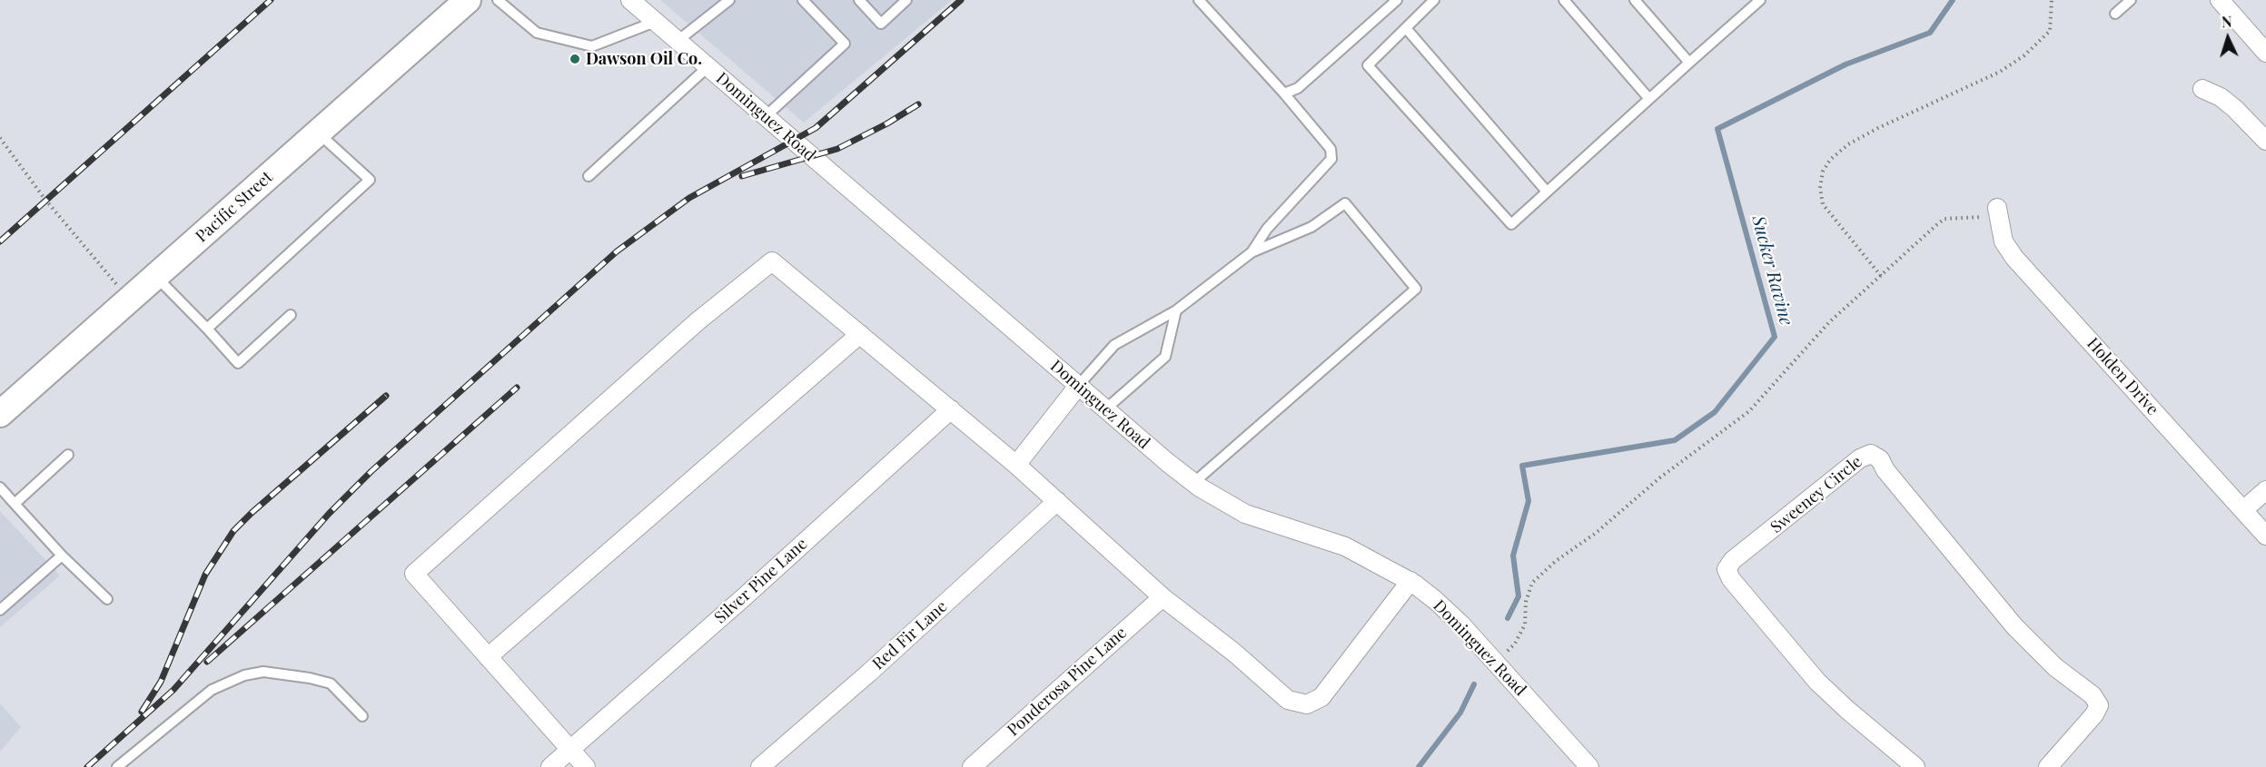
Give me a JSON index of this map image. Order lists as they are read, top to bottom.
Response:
{
  "streets": {
    "main road": ["Pacific Street"],
    "street": [
      "Dominguez Road",
      "Holden Drive",
      "Sweeney Circle",
      "Silver Pine Lane",
      "Red Fir Lane",
      "Ponderosa Pine Lane"
    ]
  },
  "water": ["Sucker Ravine"],
  "places": ["Dawson Oil Co."],
  "north": "top"
}
